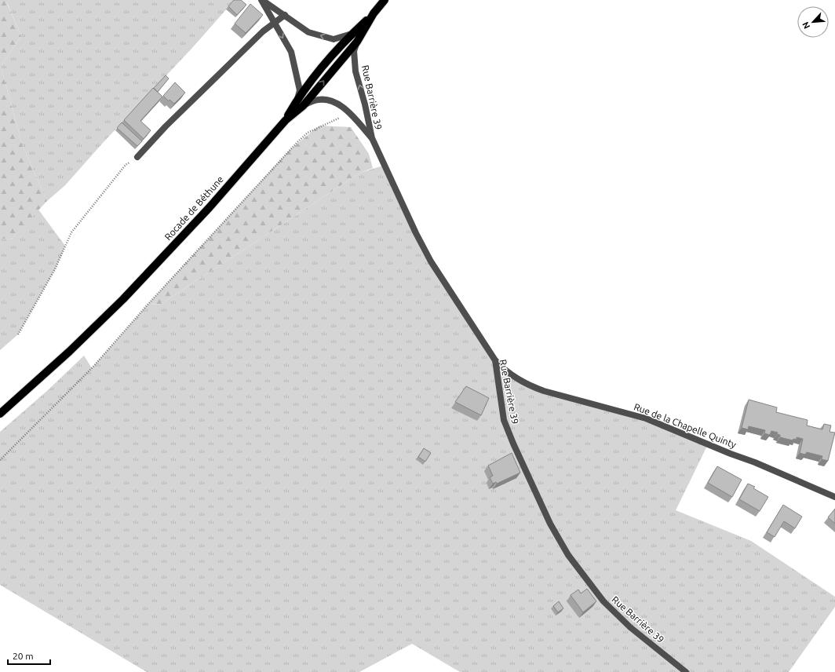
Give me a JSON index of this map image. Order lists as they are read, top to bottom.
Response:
{
  "streets": {
    "main road": ["Rocade de Béthune"],
    "street": ["Rue Barrière 39", "Rue de la Chapelle Quinty"]
  },
  "crossings": [
    ["Rue Barrière 39", "Rocade de Béthune"],
    ["Rue Barrière 39", "Rue de la Chapelle Quinty"]
  ],
  "scale_bar": "20 m",
  "north": "bottom left"
}
